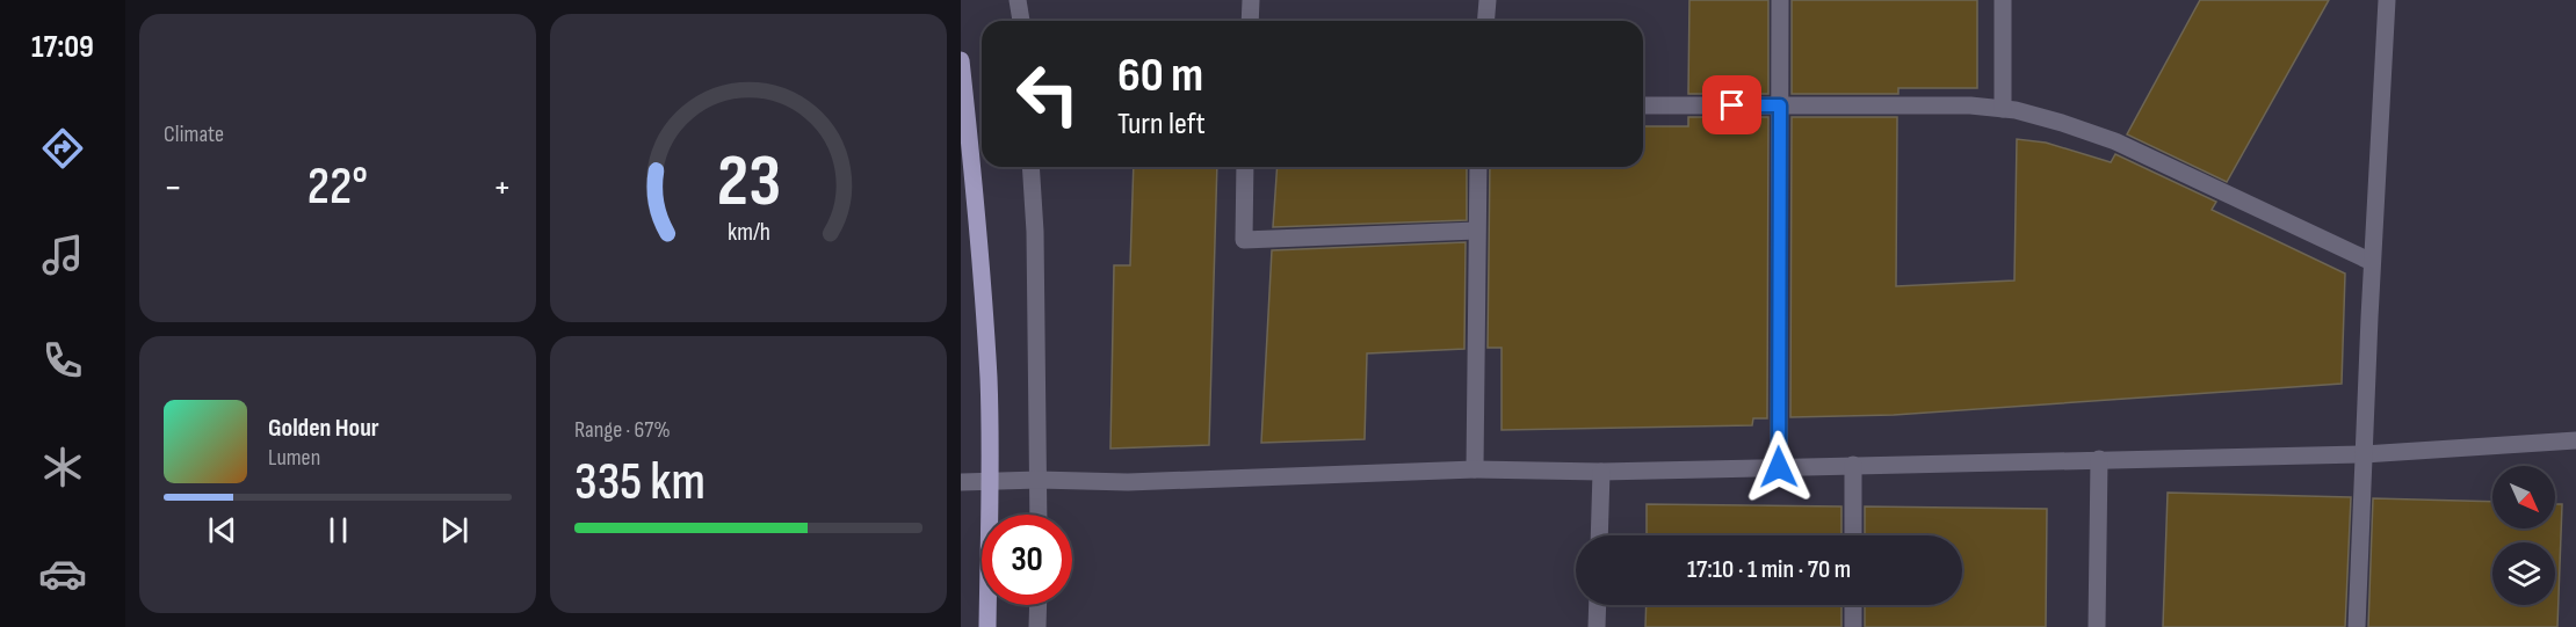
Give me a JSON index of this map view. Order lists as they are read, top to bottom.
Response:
{
  "north": "bottom right",
  "page": {
    "tabs": "17:09",
    "tile": [
      "Climate",
      ["Range · 67%", "335 km"]
    ],
    "turn": ["60 m", "Turn left"],
    "heat": ["−", "22°", "+"],
    "song": ["Golden Hour", "Lumen"],
    "limit": "30",
    "trip": "17:10 · 1 min · 70 m",
    "gauge": ["23", "km/h"]
  }
}
